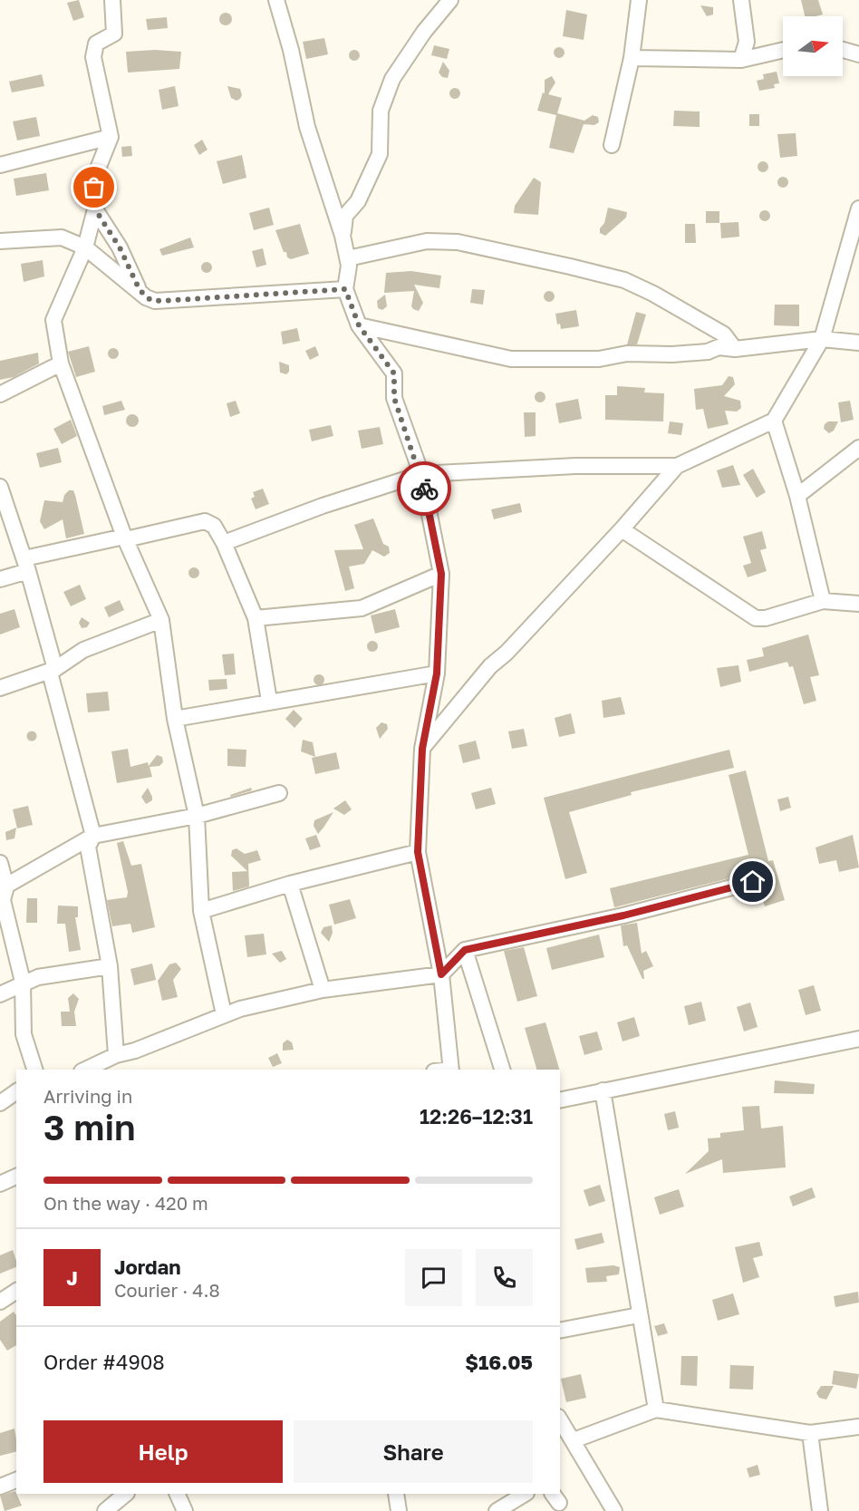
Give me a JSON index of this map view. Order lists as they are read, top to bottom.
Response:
{
  "north": "right",
  "page": {
    "heading": ["3 min", "Arriving in", "12:26–12:31"],
    "panel": [
      "Jordan",
      "Courier · 4.8",
      "Order #4908",
      "$16.05"
    ],
    "bar": "On the way · 420 m",
    "round": "J",
    "buttons": ["Help", "Share"]
  }
}
